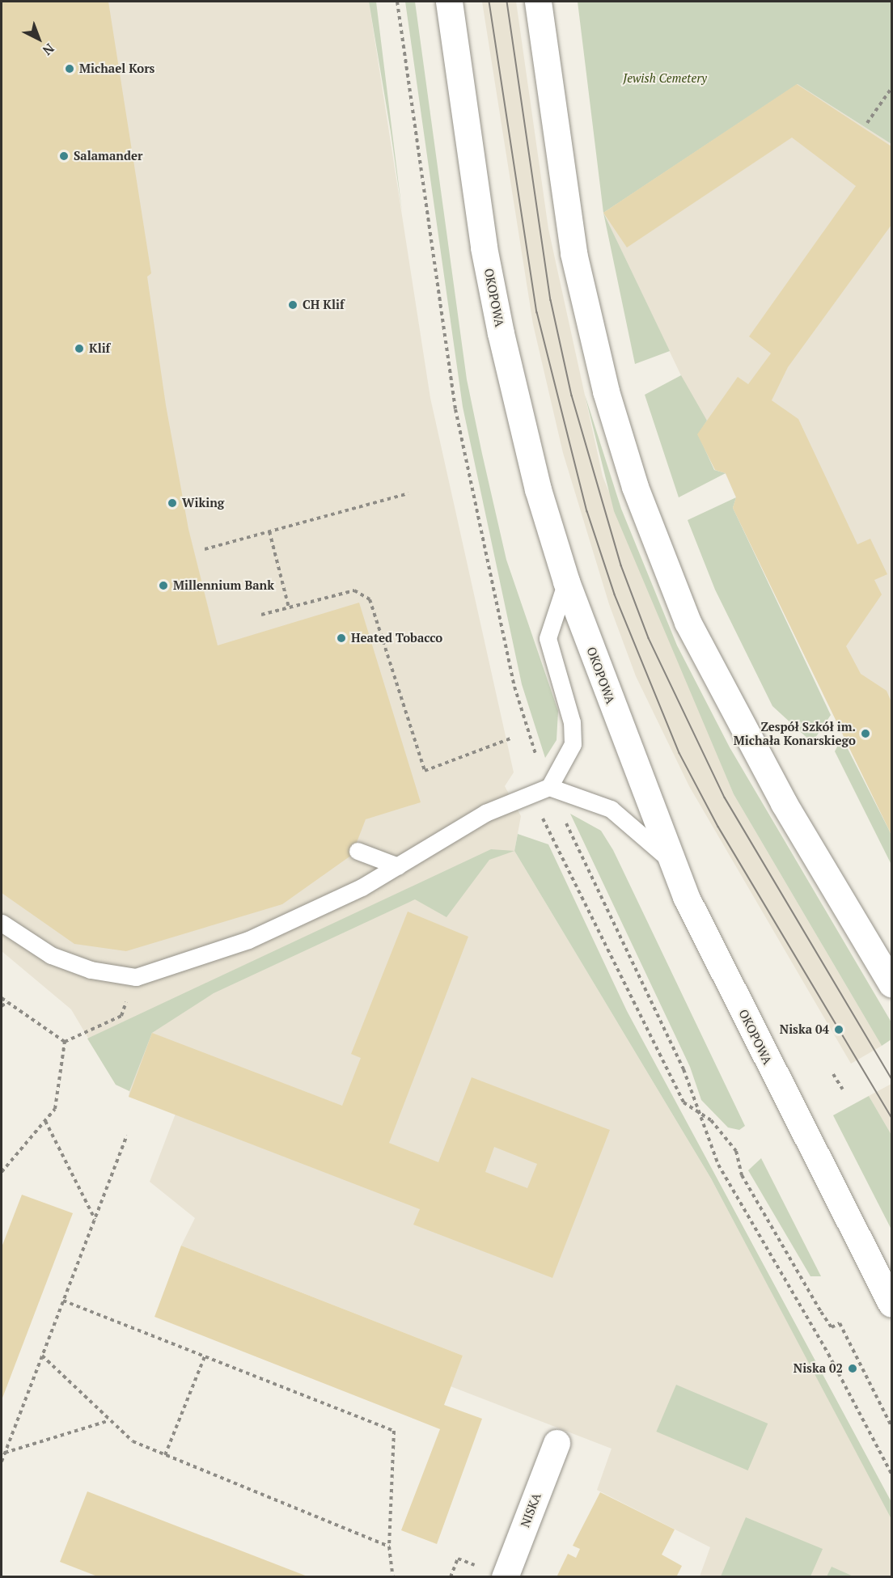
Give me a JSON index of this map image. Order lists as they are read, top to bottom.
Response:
{
  "streets": {
    "main road": ["OKOPOWA", "NISKA"]
  },
  "parks": ["Jewish Cemetery"],
  "places": [
    "Michael Kors",
    "Salamander",
    "CH Klif",
    "Klif",
    "Wiking",
    "Millennium Bank",
    "Heated Tobacco",
    "Zespół Szkół im. Michała Konarskiego",
    "Niska 04",
    "Niska 02"
  ],
  "north": "bottom right"
}
